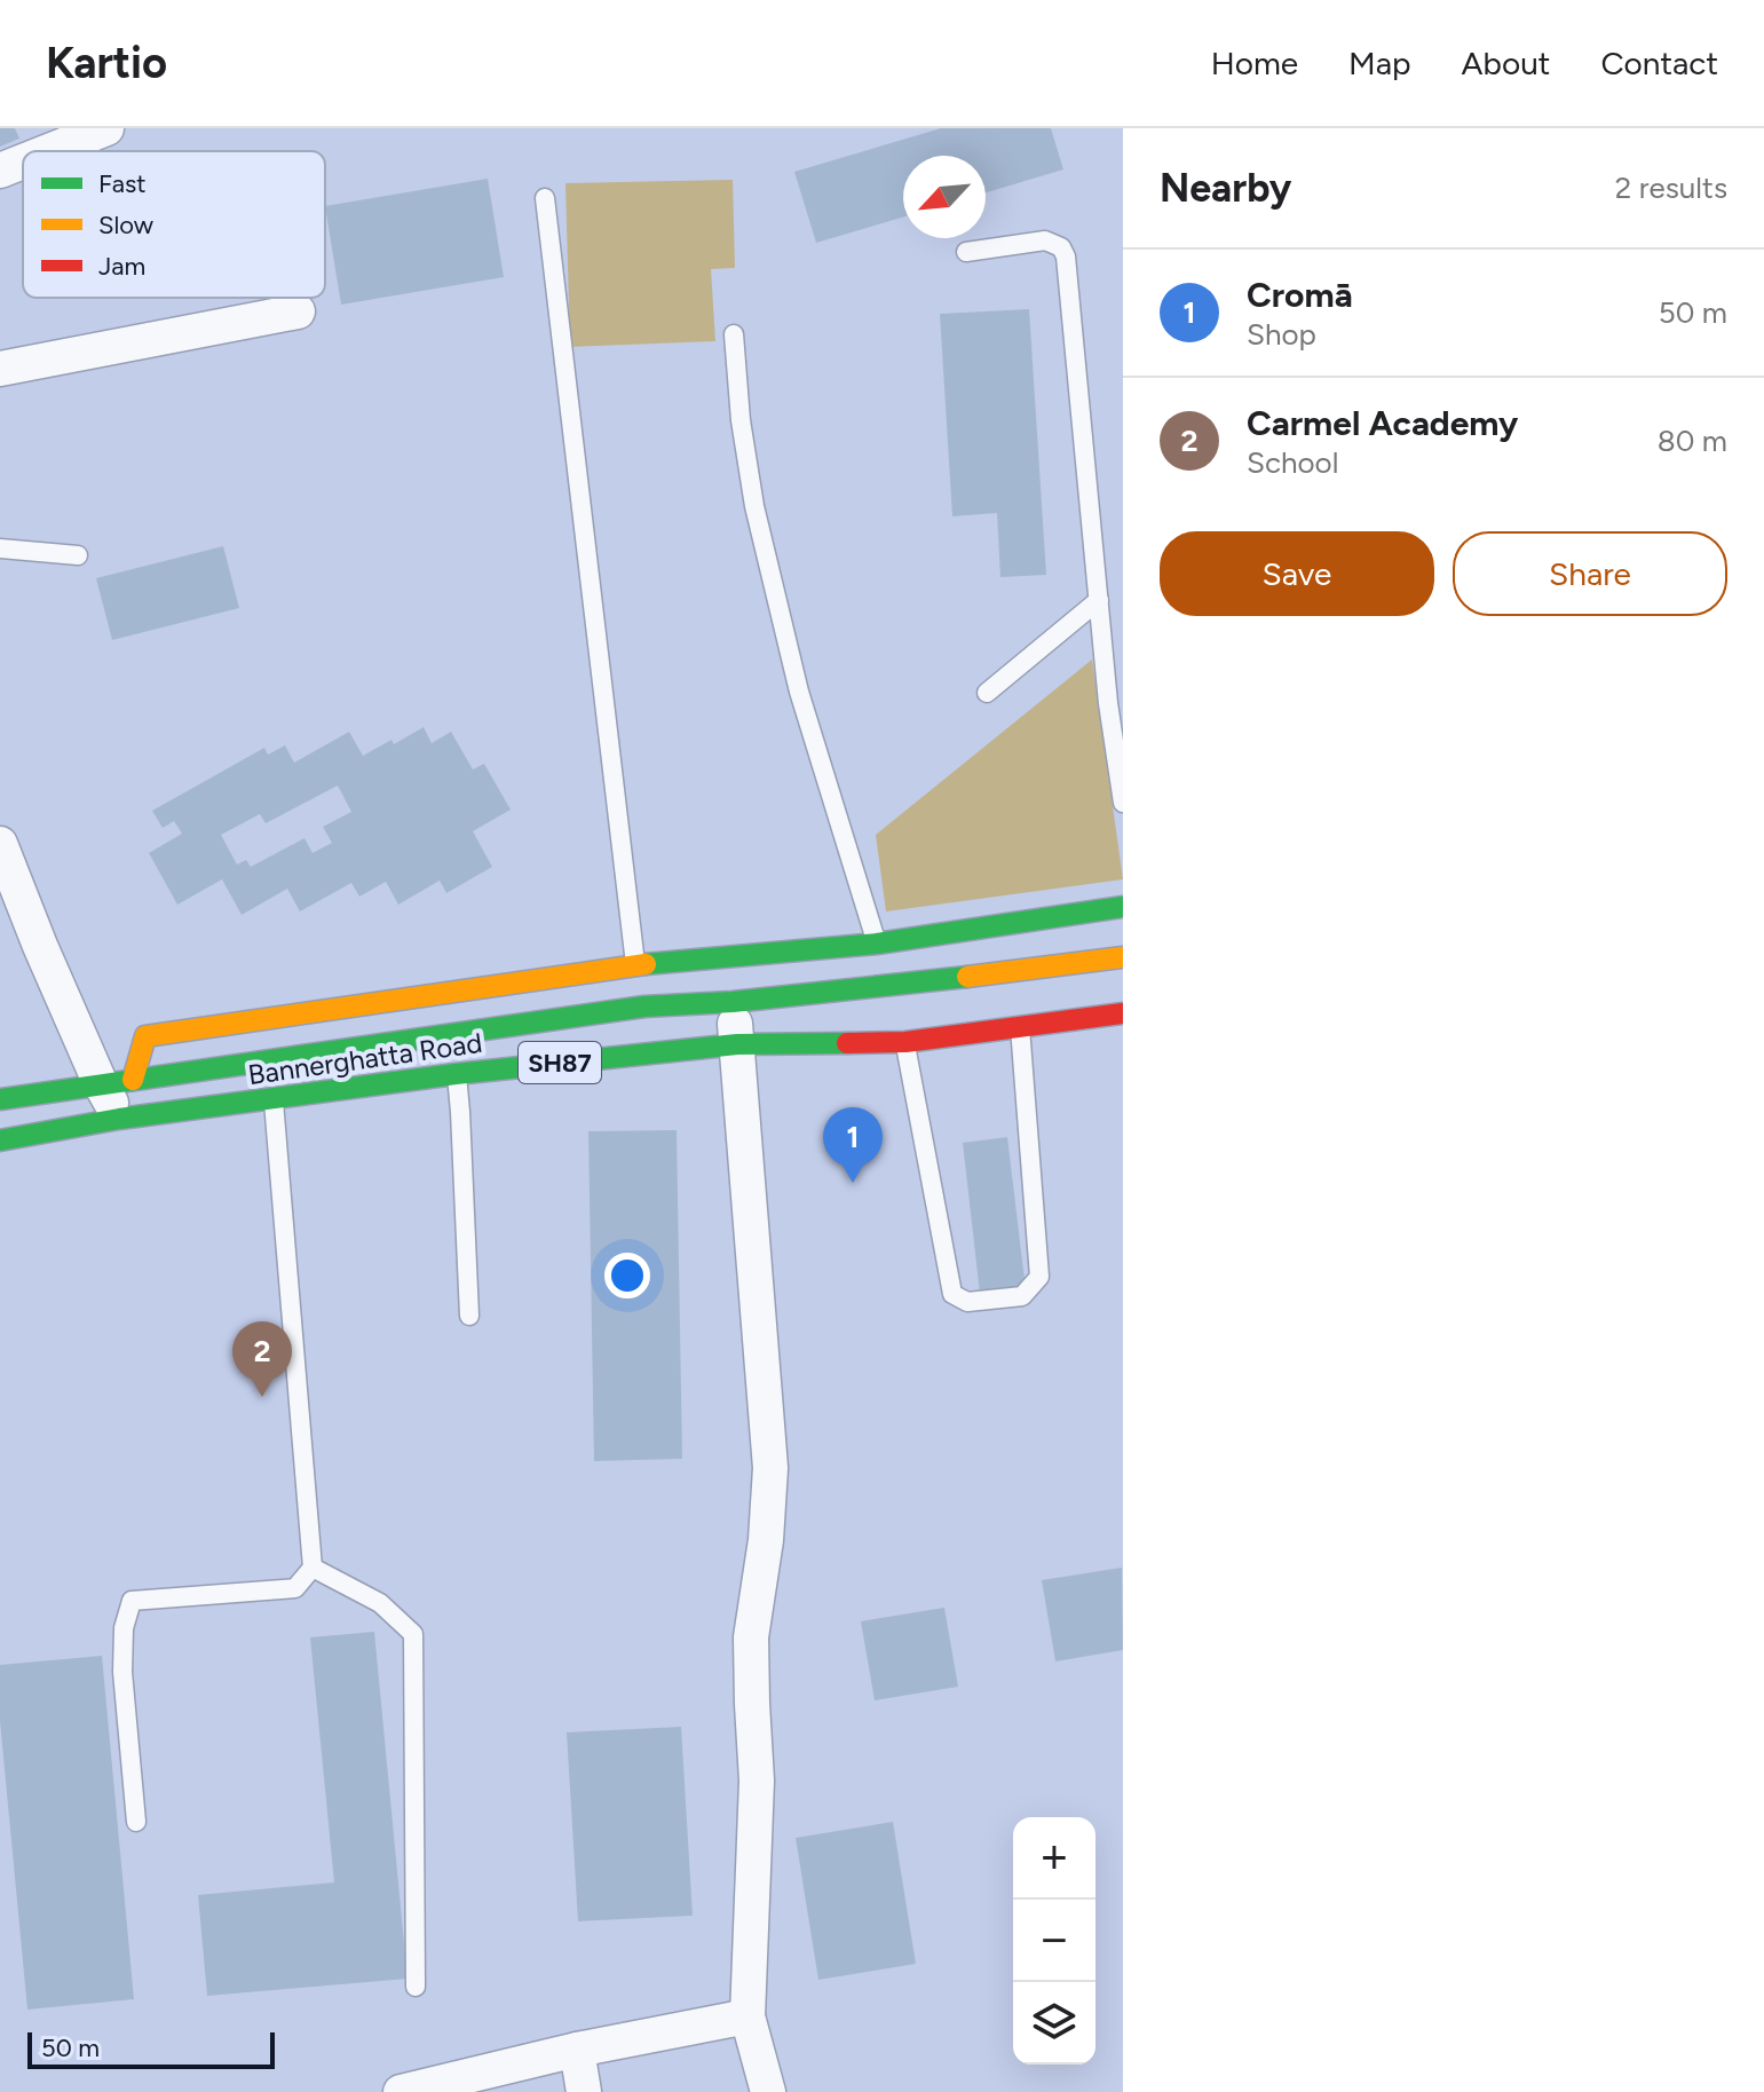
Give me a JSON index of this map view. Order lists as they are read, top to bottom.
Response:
{
  "streets": {
    "main road": ["Bannerghatta Road", "SH87"]
  },
  "legend": ["Fast", "Slow", "Jam"],
  "scale_bar": "50 m",
  "north": "bottom left",
  "page": {
    "header": "Kartio",
    "nav": [
      "Home",
      "Map",
      "About",
      "Contact"
    ],
    "heading": ["Nearby", "2 results"],
    "list": [
      {
        "mark": "1",
        "name": "Cromā",
        "note": "Shop",
        "value": "50 m"
      },
      {
        "mark": "2",
        "name": "Carmel Academy",
        "note": "School",
        "value": "80 m"
      }
    ],
    "buttons": ["Save", "Share"],
    "pins": ["1", "2"],
    "map_buttons": ["+", "−"],
    "scale": "50 m"
  }
}
